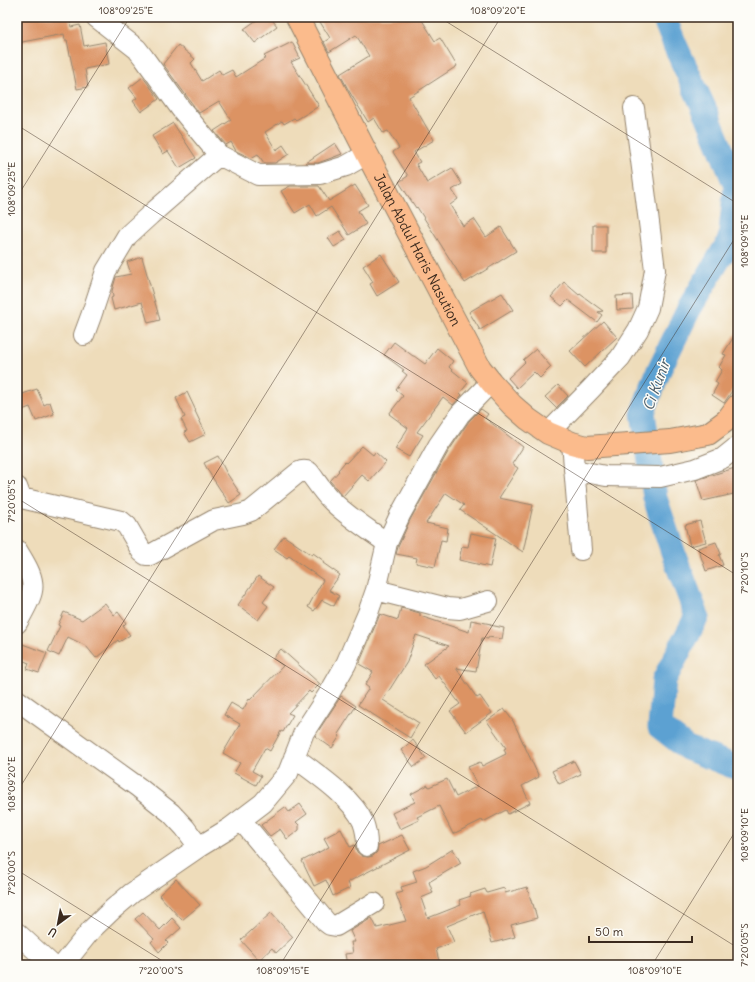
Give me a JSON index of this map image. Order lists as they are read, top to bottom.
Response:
{
  "streets": {
    "main road": ["Jalan Abdul Haris Nasution"]
  },
  "water": ["Ci Kunir"],
  "scale_bar": "50 m",
  "north": "bottom left",
  "coordinates": [
    "108°09'25\"E",
    "108°09'20\"E",
    "108°09'15\"E",
    "7°20'05\"S",
    "7°20'10\"S",
    "108°09'10\"E",
    "7°20'00\"S"
  ]
}
